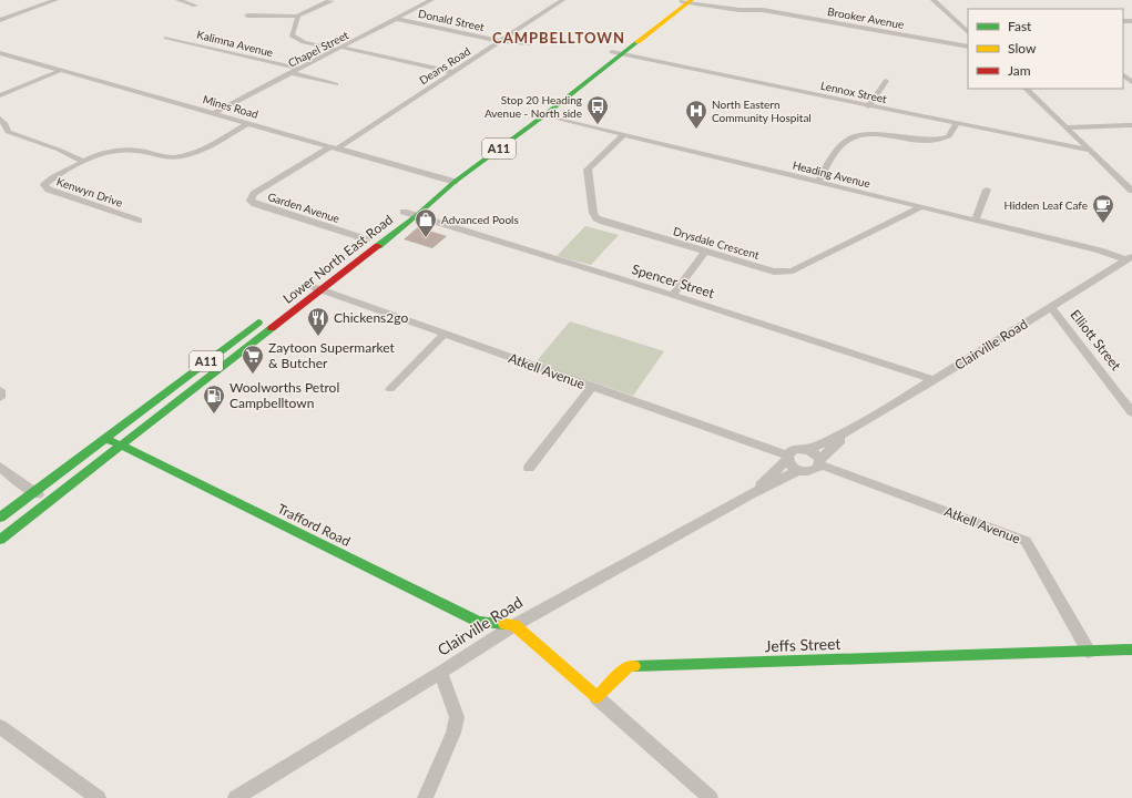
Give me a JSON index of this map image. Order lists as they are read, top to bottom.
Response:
{
  "streets": {
    "main road": [
      "A11",
      "Lower North East Road",
      "Trafford Road",
      "Jeffs Street"
    ],
    "street": [
      "Brooker Avenue",
      "Donald Street",
      "Kalimna Avenue",
      "Chapel Street",
      "Deans Road",
      "Lennox Street",
      "Mines Road",
      "Heading Avenue",
      "Kenwyn Drive",
      "Garden Avenue",
      "Drysdale Crescent",
      "Spencer Street",
      "Elliott Street",
      "Clairville Road",
      "Atkell Avenue"
    ]
  },
  "crossings": [
    ["Brooker Avenue", "Lower North East Road"],
    ["Donald Street", "Chapel Street"],
    ["Donald Street", "Deans Road"],
    ["Kalimna Avenue", "Chapel Street"],
    ["Chapel Street", "Mines Road"],
    ["Deans Road", "Mines Road"],
    ["Deans Road", "Garden Avenue"],
    ["Lennox Street", "Lower North East Road"],
    ["Mines Road", "Garden Avenue"],
    ["Mines Road", "Lower North East Road"],
    ["A11", "Trafford Road"],
    ["Heading Avenue", "Drysdale Crescent"],
    ["Heading Avenue", "Lower North East Road"],
    ["Heading Avenue", "Clairville Road"],
    ["Garden Avenue", "Lower North East Road"],
    ["Lower North East Road", "Spencer Street"],
    ["Lower North East Road", "Atkell Avenue"],
    ["Lower North East Road", "Trafford Road"],
    ["Spencer Street", "Clairville Road"],
    ["Elliott Street", "Clairville Road"],
    ["Clairville Road", "Atkell Avenue"],
    ["Clairville Road", "Trafford Road"],
    ["Atkell Avenue", "Jeffs Street"]
  ],
  "districts": ["CAMPBELLTOWN"],
  "places": {
    "bus stop": ["Stop 20 Heading Avenue - North side"],
    "hospital": ["North Eastern Community Hospital"],
    "cafe": ["Hidden Leaf Cafe"],
    "shop": ["Advanced Pools"],
    "restaurant": ["Chickens2go"],
    "supermarket": ["Zaytoon Supermarket & Butcher"],
    "fuel station": ["Woolworths Petrol Campbelltown"]
  },
  "legend": ["Fast", "Slow", "Jam"]
}
